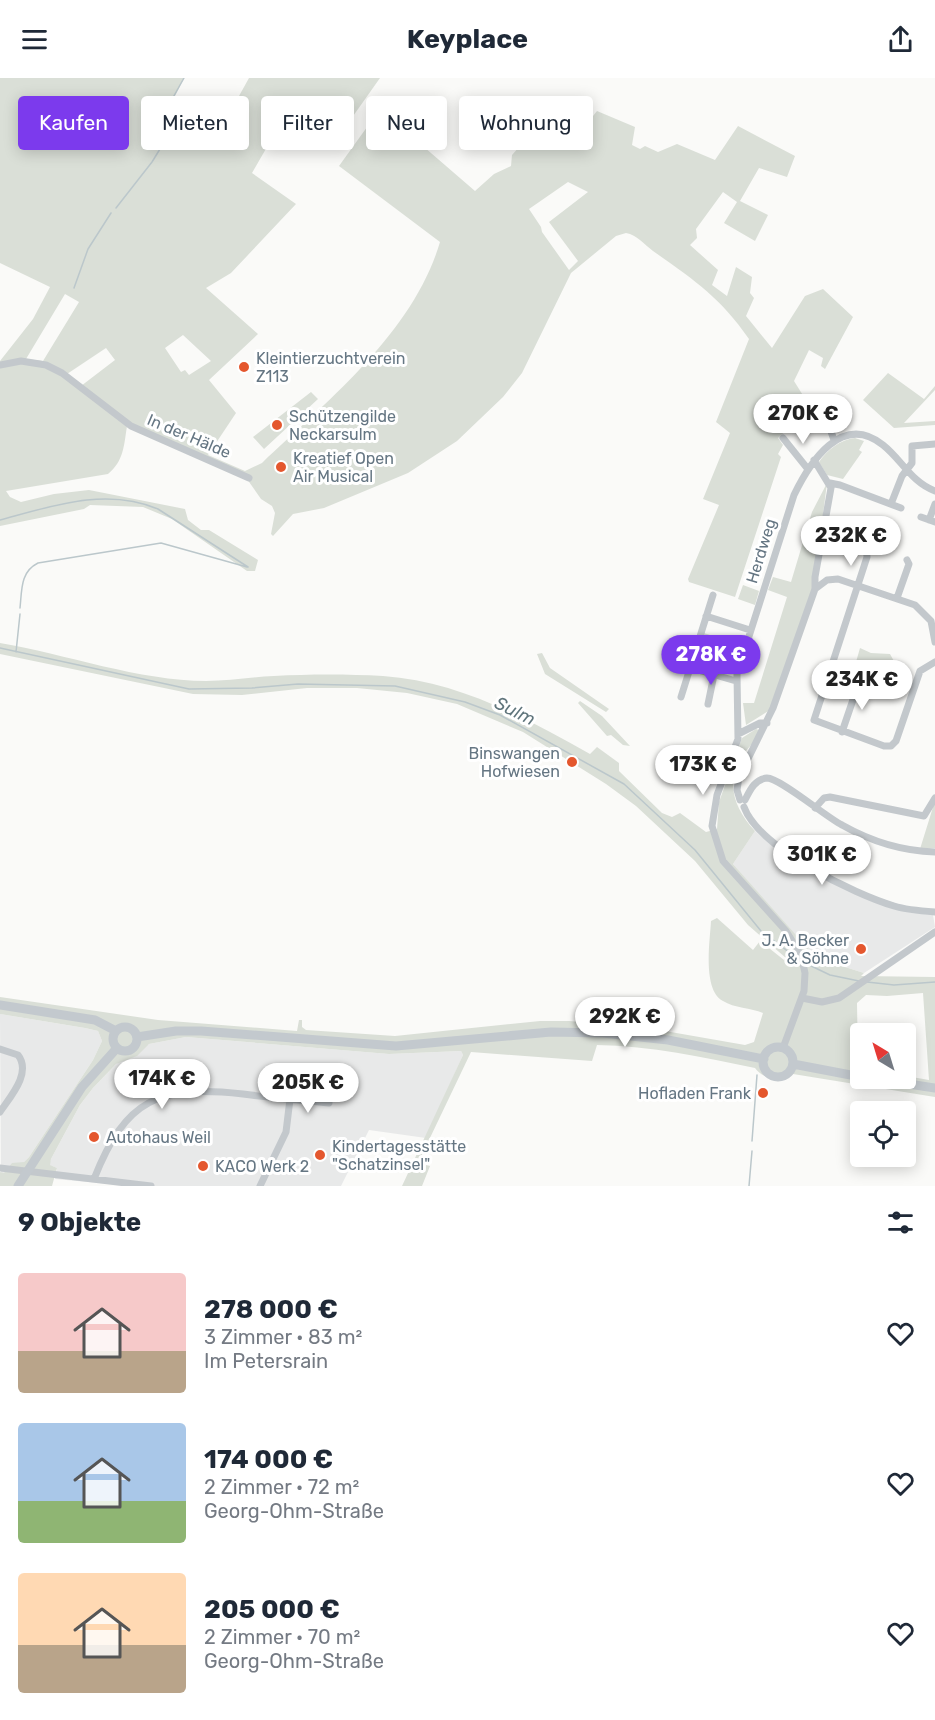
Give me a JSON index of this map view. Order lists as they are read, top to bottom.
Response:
{
  "streets": {
    "street": ["In der Hälde", "Herdweg"]
  },
  "water": ["Sulm"],
  "places": [
    "Kleintierzuchtverein Z113",
    "Schützengilde Neckarsulm",
    "Kreatief Open Air Musical",
    "Binswangen Hofwiesen",
    "J. A. Becker & Söhne",
    "Hofladen Frank",
    "Autohaus Weil",
    "Kindertagesstätte \"Schatzinsel\"",
    "KACO Werk 2"
  ],
  "north": "top left",
  "page": {
    "header": "Keyplace",
    "chip": [
      "Kaufen",
      "Mieten",
      "Filter",
      "Neu",
      "Wohnung"
    ],
    "price": [
      "270K €",
      "232K €",
      "278K €",
      "234K €",
      "173K €",
      "301K €",
      "292K €",
      "174K €",
      "205K €"
    ],
    "heading": "9 Objekte",
    "list": [
      {
        "name": "278 000 €",
        "note": "3 Zimmer · 83 m² · Im Petersrain"
      },
      {
        "name": "174 000 €",
        "note": "2 Zimmer · 72 m² · Georg-Ohm-Straße"
      },
      {
        "name": "205 000 €",
        "note": "2 Zimmer · 70 m² · Georg-Ohm-Straße"
      }
    ]
  }
}
